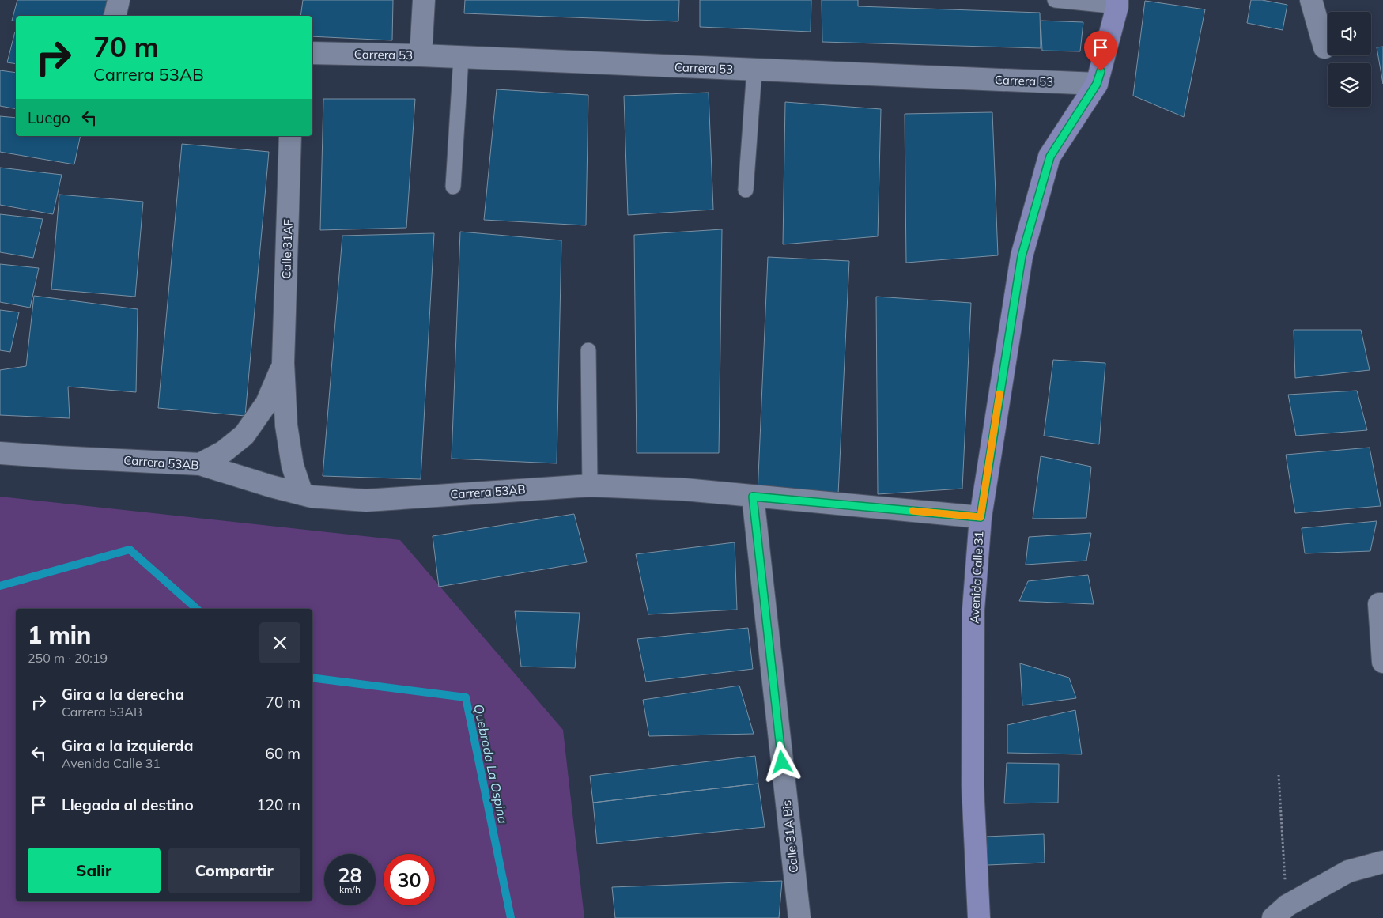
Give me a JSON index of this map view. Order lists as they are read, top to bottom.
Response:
{
  "streets": {
    "street": [
      "Carrera 53",
      "Calle 31AF",
      "Carrera 53AB",
      "Avenida Calle 31",
      "Calle 31A Bis"
    ]
  },
  "crossings": [
    ["Carrera 53", "Avenida Calle 31"],
    ["Calle 31AF", "Carrera 53AB"],
    ["Carrera 53AB", "Avenida Calle 31"],
    ["Carrera 53AB", "Calle 31A Bis"]
  ],
  "water": ["Quebrada La Ospina"],
  "page": {
    "turn": ["70 m", "Carrera 53AB"],
    "then": "Luego",
    "heading": ["1 min", "250 m · 20:19"],
    "list": [
      {
        "name": "Gira a la derecha",
        "note": "Carrera 53AB",
        "value": "70 m"
      },
      {
        "name": "Gira a la izquierda",
        "note": "Avenida Calle 31",
        "value": "60 m"
      },
      {
        "name": "Llegada al destino",
        "value": "120 m"
      }
    ],
    "buttons": ["Salir", "Compartir"],
    "speed": "28 km/h",
    "limit": "30"
  }
}
